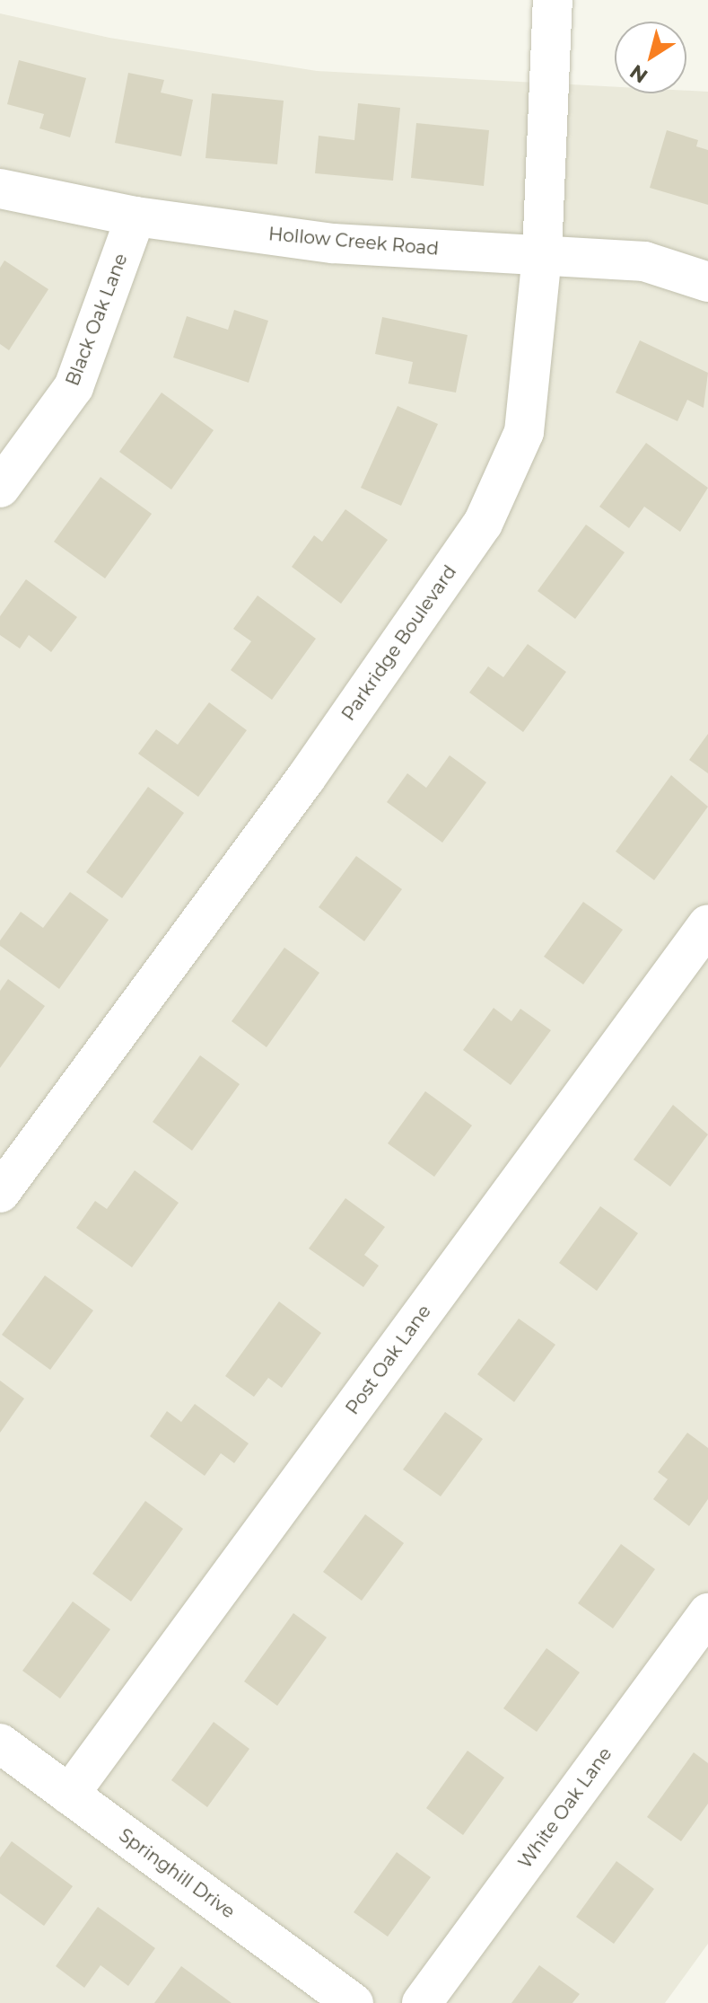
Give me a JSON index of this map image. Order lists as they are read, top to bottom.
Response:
{
  "streets": {
    "street": [
      "Hollow Creek Road",
      "Black Oak Lane",
      "Parkridge Boulevard",
      "Post Oak Lane",
      "White Oak Lane",
      "Springhill Drive"
    ]
  },
  "crossings": [
    ["Hollow Creek Road", "Black Oak Lane"],
    ["Hollow Creek Road", "Parkridge Boulevard"],
    ["Post Oak Lane", "Springhill Drive"]
  ],
  "north": "bottom left"
}
